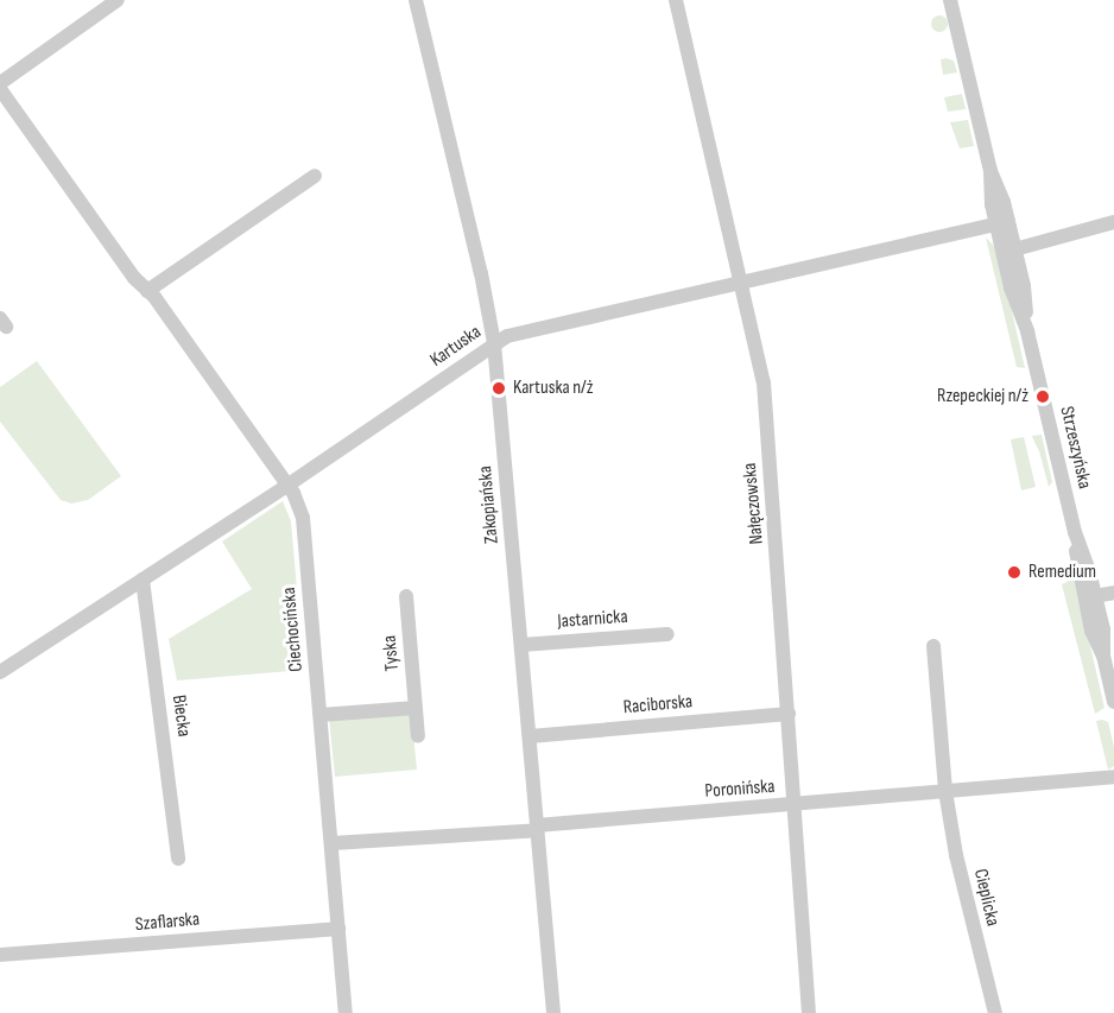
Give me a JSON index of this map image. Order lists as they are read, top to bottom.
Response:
{
  "streets": {
    "street": [
      "Kartuska",
      "Strzeszyńska",
      "Nałęczowska",
      "Zakopiańska",
      "Jastarnicka",
      "Ciechocińska",
      "Tyska",
      "Raciborska",
      "Biecka",
      "Poronińska",
      "Cieplicka",
      "Szaflarska"
    ]
  },
  "crossings": [
    ["Kartuska", "Strzeszyńska"],
    ["Kartuska", "Nałęczowska"],
    ["Kartuska", "Zakopiańska"],
    ["Kartuska", "Ciechocińska"],
    ["Kartuska", "Biecka"],
    ["Nałęczowska", "Raciborska"],
    ["Nałęczowska", "Poronińska"],
    ["Zakopiańska", "Jastarnicka"],
    ["Zakopiańska", "Raciborska"],
    ["Zakopiańska", "Poronińska"],
    ["Ciechocińska", "Poronińska"],
    ["Ciechocińska", "Szaflarska"],
    ["Poronińska", "Cieplicka"]
  ],
  "places": ["Kartuska n/ż", "Rzepeckiej n/ż", "Remedium"]
}
